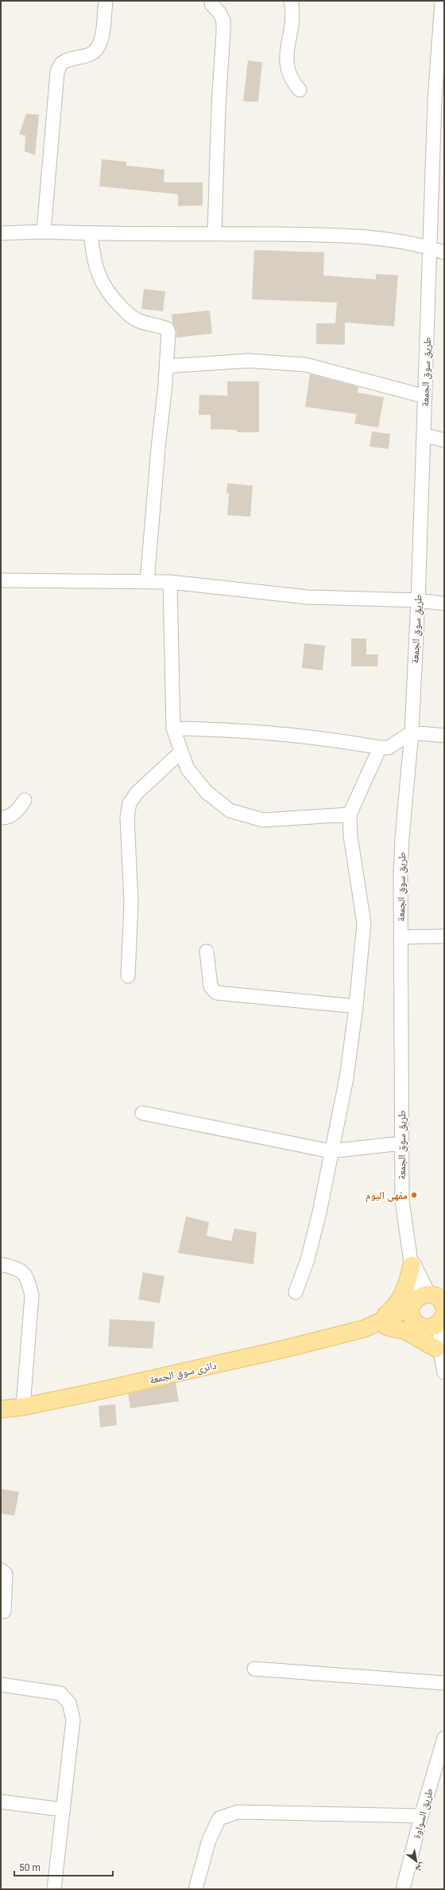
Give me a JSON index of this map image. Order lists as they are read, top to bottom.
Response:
{
  "streets": {
    "main road": ["دائرى سوق الجمعة"],
    "street": ["طريق سوق الجمعة", "طريق السواوة"]
  },
  "places": ["مقهى اليوم"],
  "scale_bar": "50 m",
  "north": "bottom right"
}
